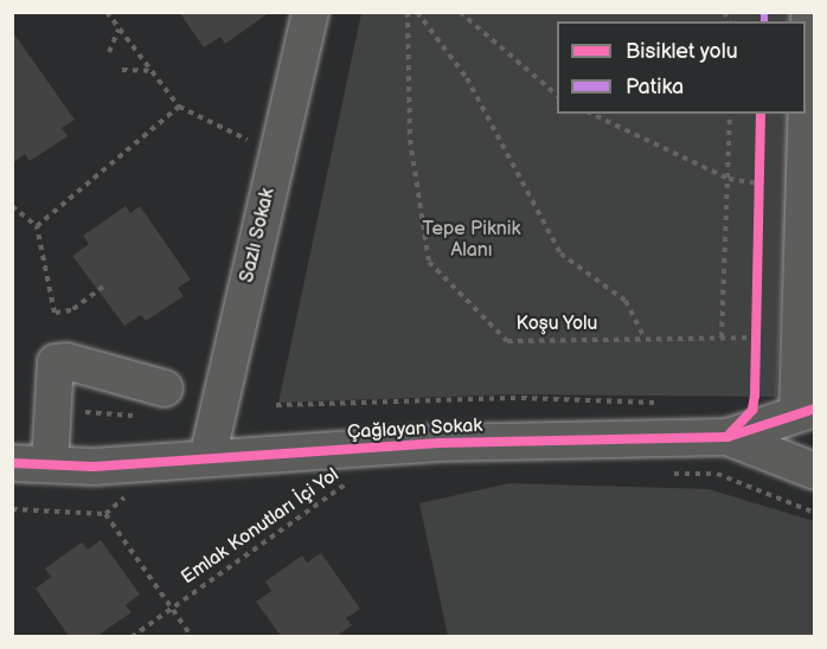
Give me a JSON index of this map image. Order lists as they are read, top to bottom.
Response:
{
  "streets": {
    "street": ["Sazlı Sokak", "Çağlayan Sokak"],
    "path": ["Koşu Yolu"],
    "cycle path": ["Emlak Konutları İçi Yol"]
  },
  "crossings": [
    ["Sazlı Sokak", "Çağlayan Sokak"]
  ],
  "parks": ["Tepe Piknik Alanı"],
  "legend": ["Bisiklet yolu", "Patika"]
}
